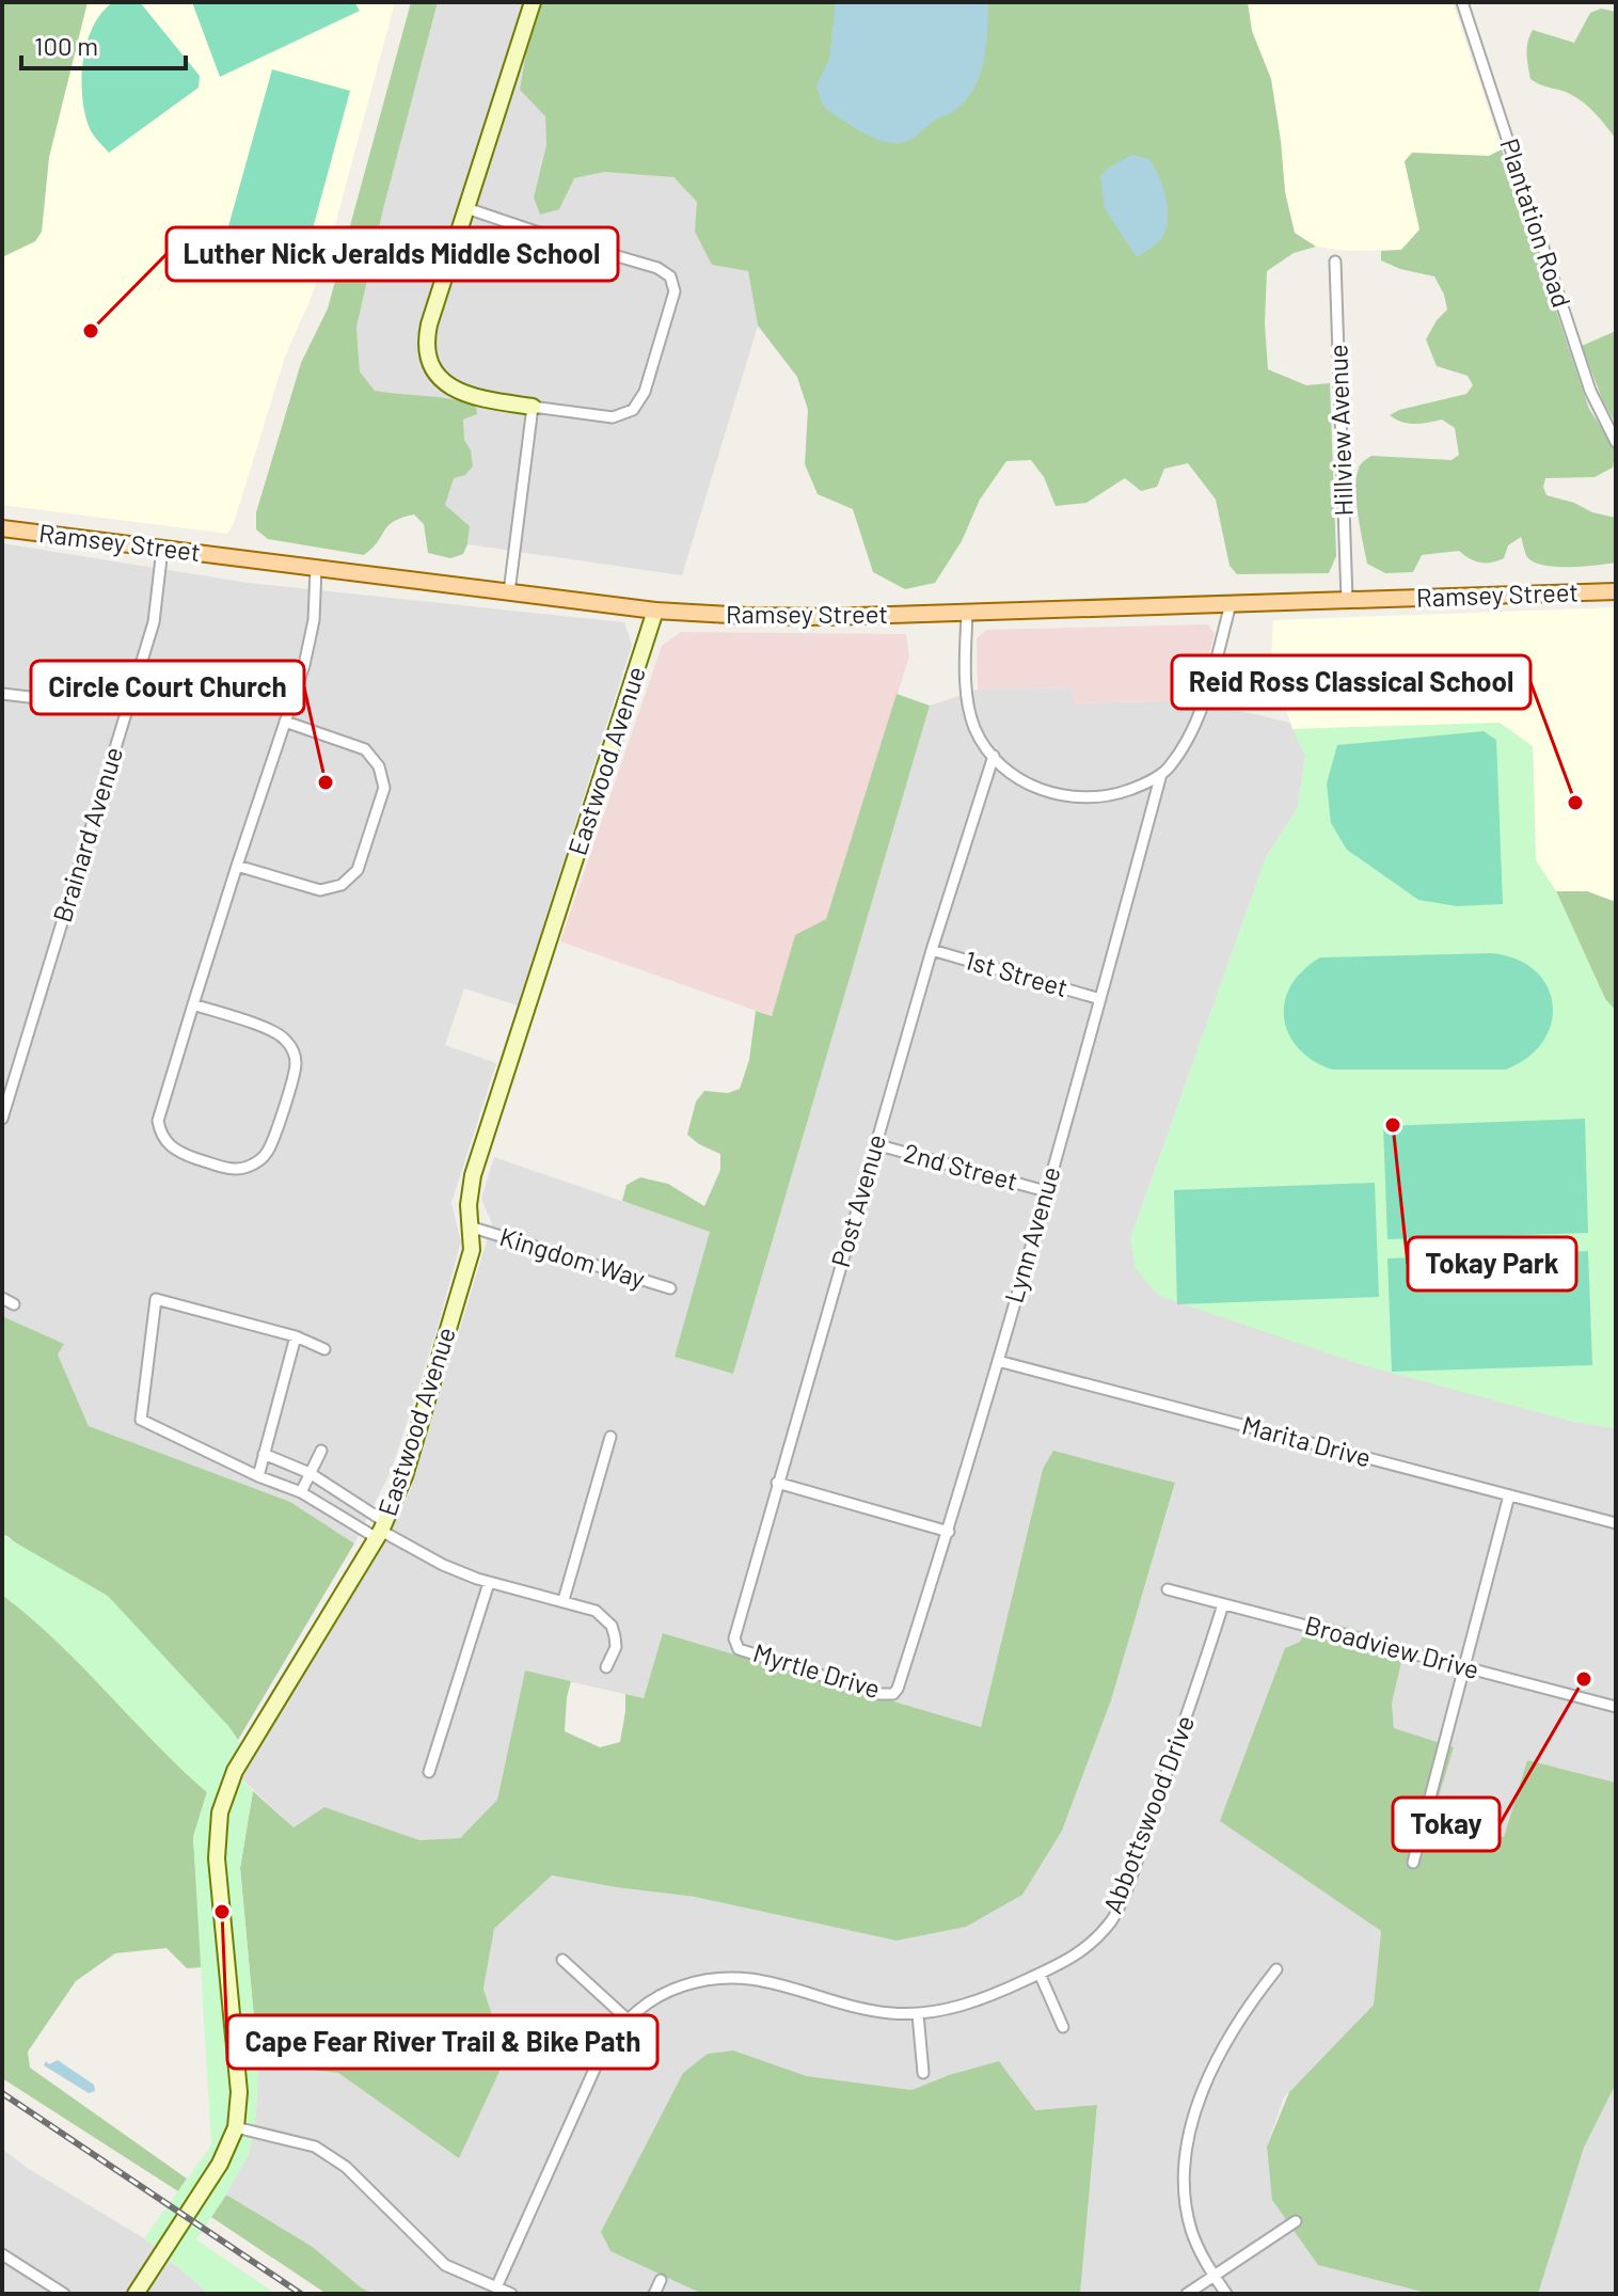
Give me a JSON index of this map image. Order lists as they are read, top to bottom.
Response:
{
  "streets": {
    "main road": ["Ramsey Street"],
    "street": [
      "Plantation Road",
      "Hillview Avenue",
      "Eastwood Avenue",
      "Brainard Avenue",
      "1st Street",
      "2nd Street",
      "Post Avenue",
      "Lynn Avenue",
      "Kingdom Way",
      "Marita Drive",
      "Broadview Drive",
      "Myrtle Drive",
      "Abbottswood Drive"
    ]
  },
  "crossings": [
    ["Hillview Avenue", "Ramsey Street"],
    ["Ramsey Street", "Eastwood Avenue"],
    ["Ramsey Street", "Brainard Avenue"],
    ["Eastwood Avenue", "Kingdom Way"],
    ["1st Street", "Post Avenue"],
    ["1st Street", "Lynn Avenue"],
    ["2nd Street", "Post Avenue"],
    ["2nd Street", "Lynn Avenue"],
    ["Post Avenue", "Myrtle Drive"],
    ["Lynn Avenue", "Marita Drive"],
    ["Lynn Avenue", "Myrtle Drive"],
    ["Broadview Drive", "Abbottswood Drive"]
  ],
  "places": [
    "Luther Nick Jeralds Middle School",
    "Circle Court Church",
    "Reid Ross Classical School",
    "Tokay Park",
    "Tokay",
    "Cape Fear River Trail & Bike Path"
  ],
  "scale_bar": "100 m"
}
